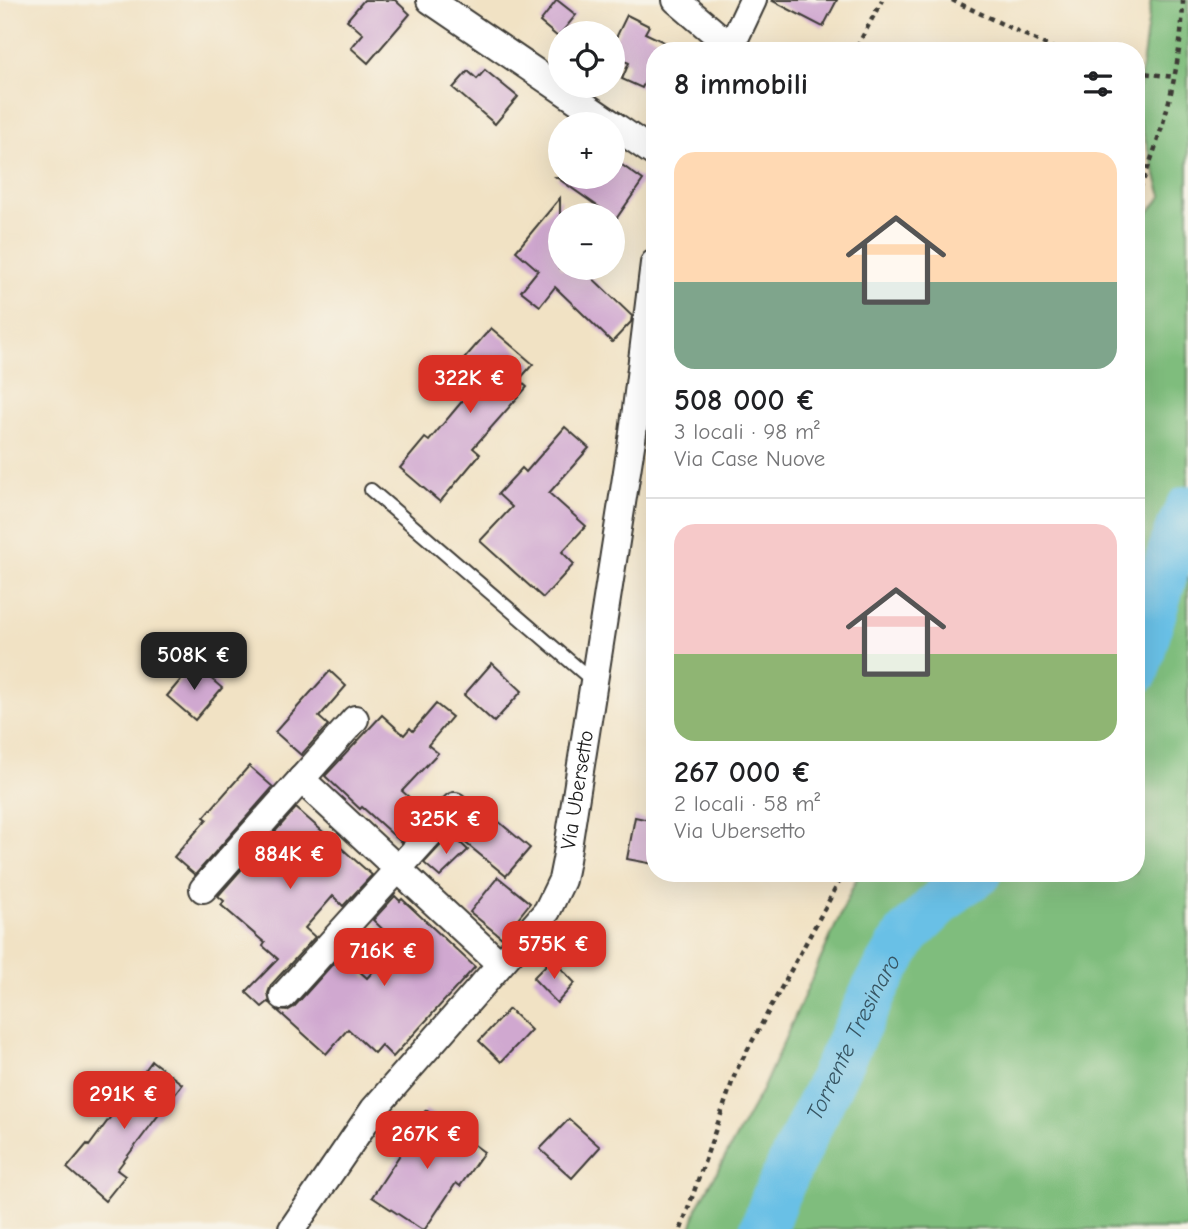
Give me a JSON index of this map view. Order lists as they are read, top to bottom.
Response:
{
  "streets": {
    "street": ["Via Ubersetto"]
  },
  "water": ["Torrente Tresinaro"],
  "page": {
    "map_buttons": ["+", "−"],
    "heading": "8 immobili",
    "list": [
      {
        "name": "508 000 €",
        "note": "3 locali · 98 m² · Via Case Nuove"
      },
      {
        "name": "267 000 €",
        "note": "2 locali · 58 m² · Via Ubersetto"
      }
    ],
    "price": [
      "322K €",
      "508K €",
      "325K €",
      "884K €",
      "575K €",
      "716K €",
      "291K €",
      "267K €"
    ]
  }
}
